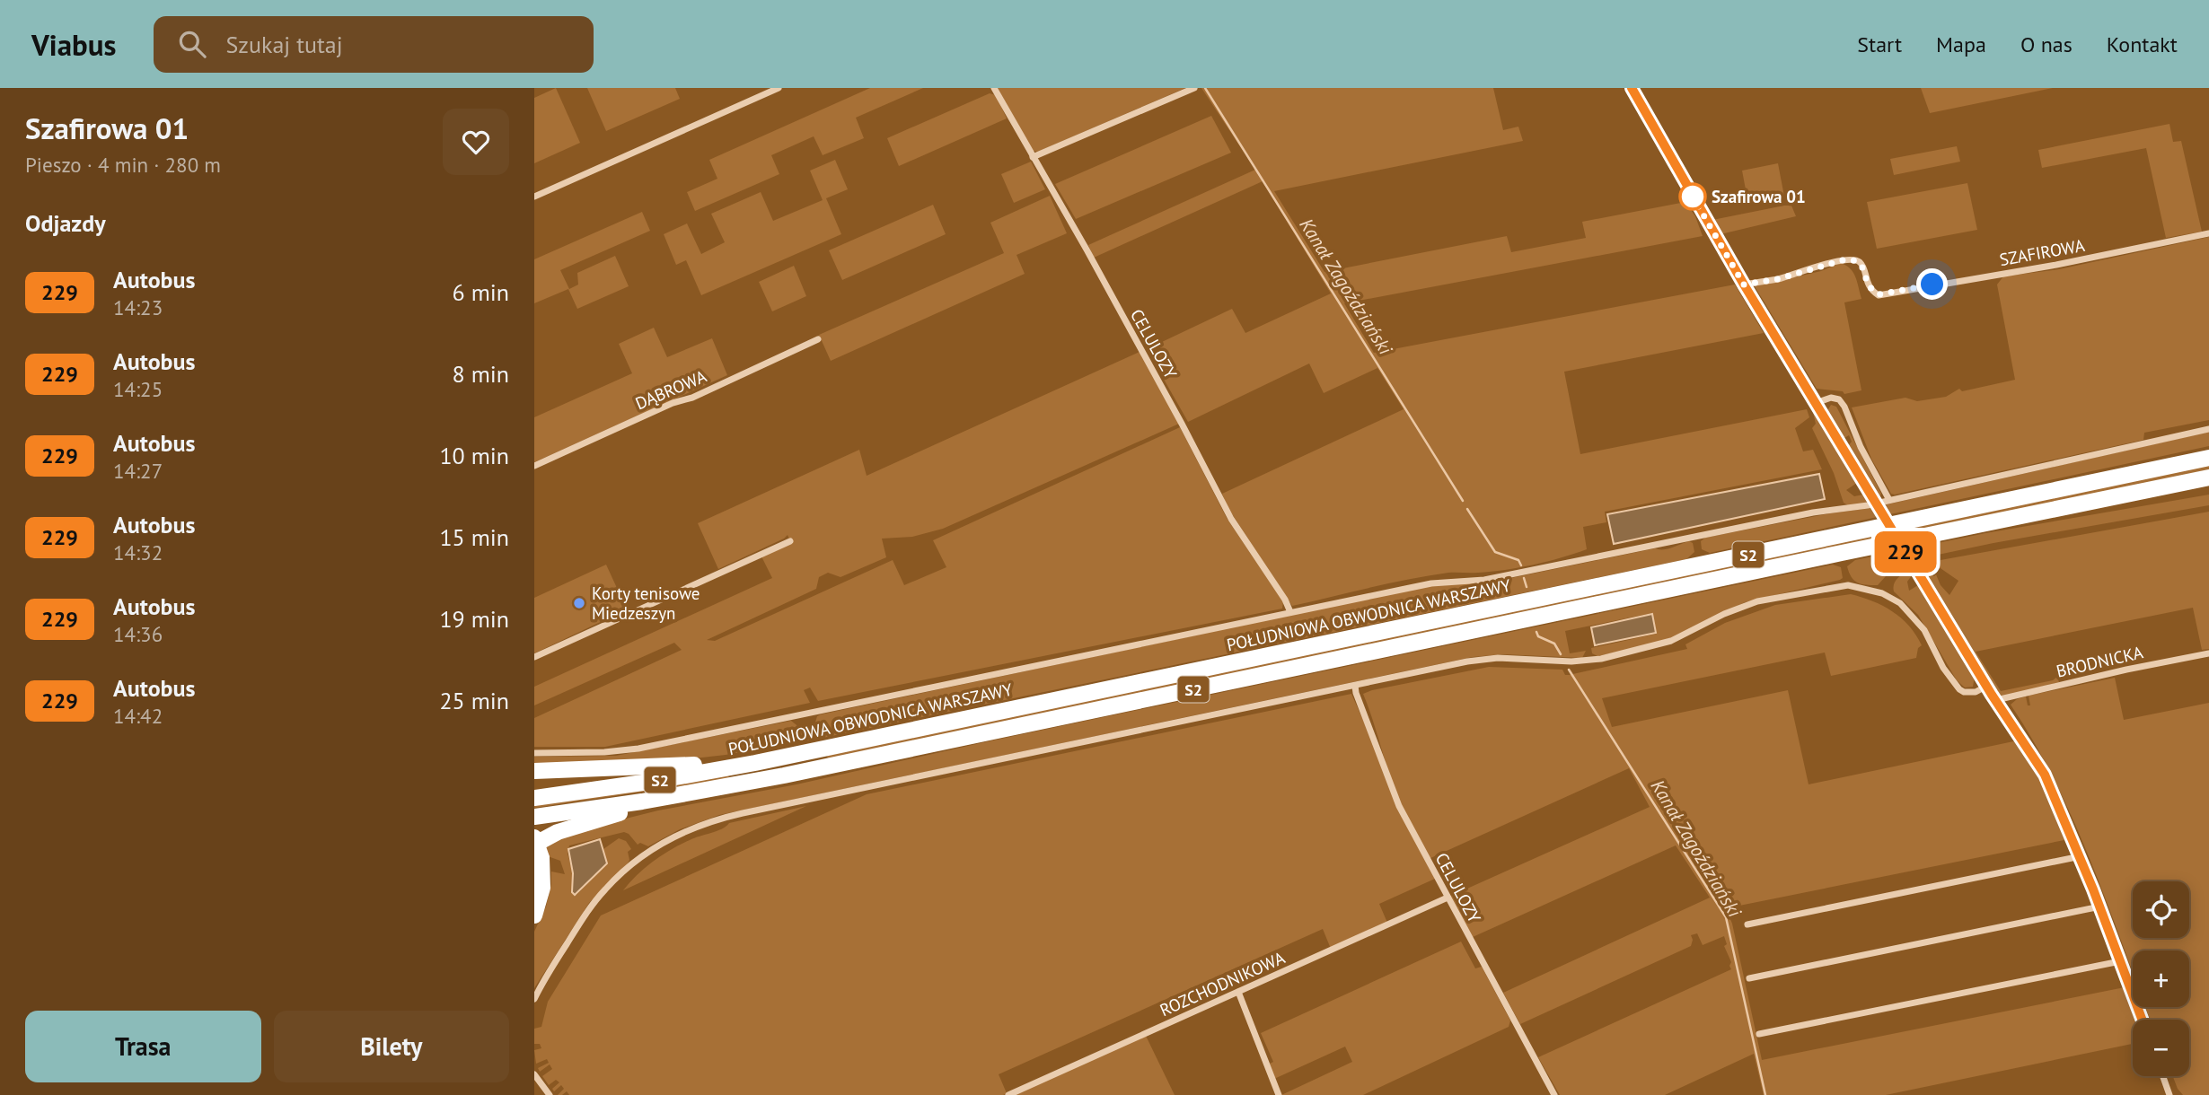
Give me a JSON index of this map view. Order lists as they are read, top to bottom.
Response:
{
  "streets": {
    "highway": ["S2", "POŁUDNIOWA OBWODNICA WARSZAWY"],
    "street": [
      "SZAFIROWA",
      "CELULOZY",
      "DĄBROWA",
      "BRODNICKA",
      "ROZCHODNIKOWA"
    ]
  },
  "crossings": [
    ["CELULOZY", "ROZCHODNIKOWA"]
  ],
  "water": ["Kanał Zagoździański"],
  "places": ["Szafirowa 01", "Korty tenisowe Miedzeszyn"],
  "lines": ["bus line 229"],
  "page": {
    "header": "Viabus",
    "search": "Szukaj tutaj",
    "nav": [
      "Start",
      "Mapa",
      "O nas",
      "Kontakt"
    ],
    "heading": [
      ["Szafirowa 01", "Pieszo · 4 min · 280 m"],
      "Odjazdy"
    ],
    "on_map": "229",
    "list": [
      {
        "mark": "229",
        "name": "Autobus",
        "note": "14:23",
        "value": "6 min"
      },
      {
        "mark": "229",
        "name": "Autobus",
        "note": "14:25",
        "value": "8 min"
      },
      {
        "mark": "229",
        "name": "Autobus",
        "note": "14:27",
        "value": "10 min"
      },
      {
        "mark": "229",
        "name": "Autobus",
        "note": "14:32",
        "value": "15 min"
      },
      {
        "mark": "229",
        "name": "Autobus",
        "note": "14:36",
        "value": "19 min"
      },
      {
        "mark": "229",
        "name": "Autobus",
        "note": "14:42",
        "value": "25 min"
      }
    ],
    "map_buttons": ["+", "−"],
    "buttons": ["Trasa", "Bilety"]
  }
}
